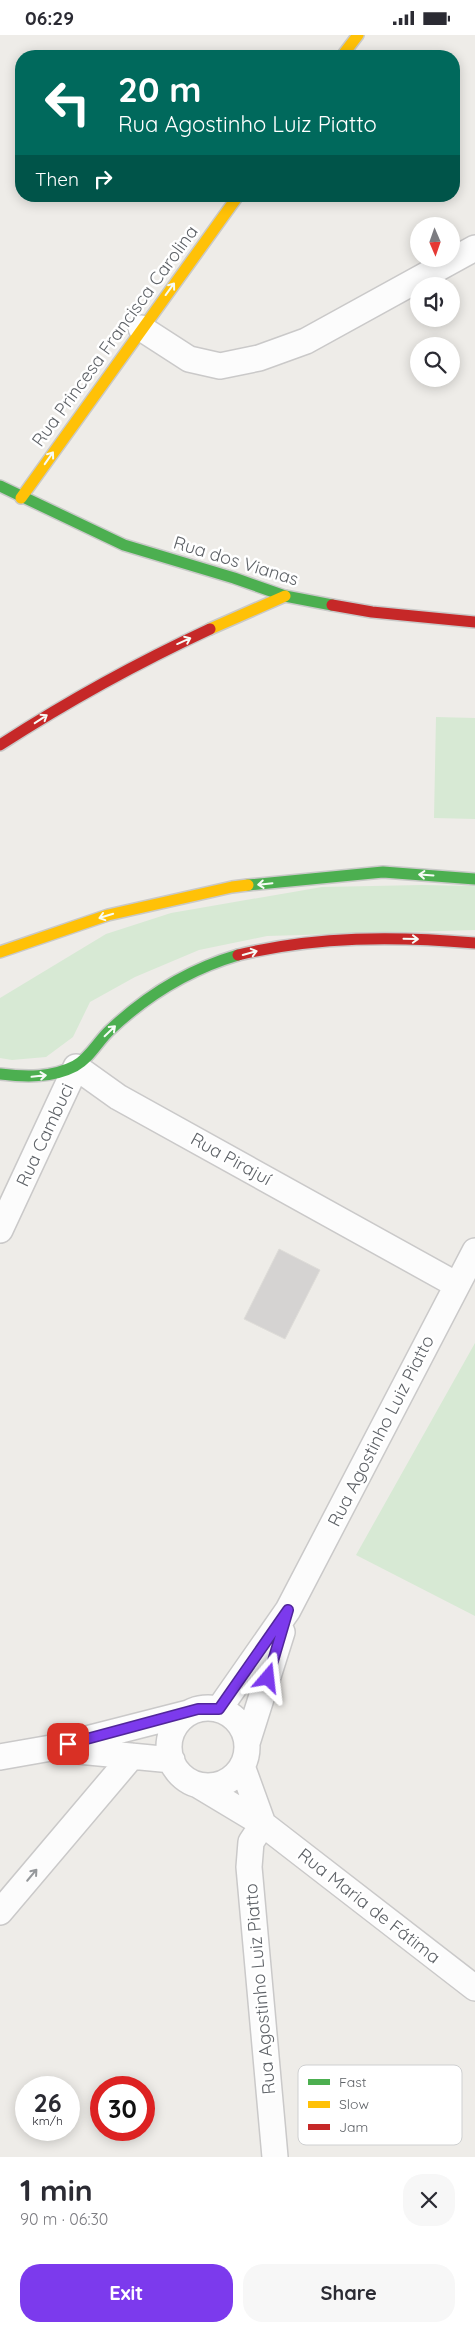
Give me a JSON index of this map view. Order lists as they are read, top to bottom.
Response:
{
  "streets": {
    "street": [
      "Rua Princesa Francisca Carolina",
      "Rua dos Vianas",
      "Rua Cambuci",
      "Rua Pirajuí",
      "Rua Agostinho Luiz Piatto",
      "Rua Maria de Fátima"
    ]
  },
  "crossings": [
    ["Rua Princesa Francisca Carolina", "Rua dos Vianas"],
    ["Rua Cambuci", "Rua Pirajuí"],
    ["Rua Pirajuí", "Rua Agostinho Luiz Piatto"],
    ["Rua Agostinho Luiz Piatto", "Rua Maria de Fátima"]
  ],
  "one_way": ["Rua Princesa Francisca Carolina"],
  "legend": ["Fast", "Slow", "Jam"],
  "north": "bottom",
  "page": {
    "status": "06:29",
    "turn": ["20 m", "Rua Agostinho Luiz Piatto"],
    "then": "Then",
    "speed": "26 km/h",
    "limit": "30",
    "heading": ["1 min", "90 m · 06:30"],
    "buttons": ["Exit", "Share"]
  }
}
